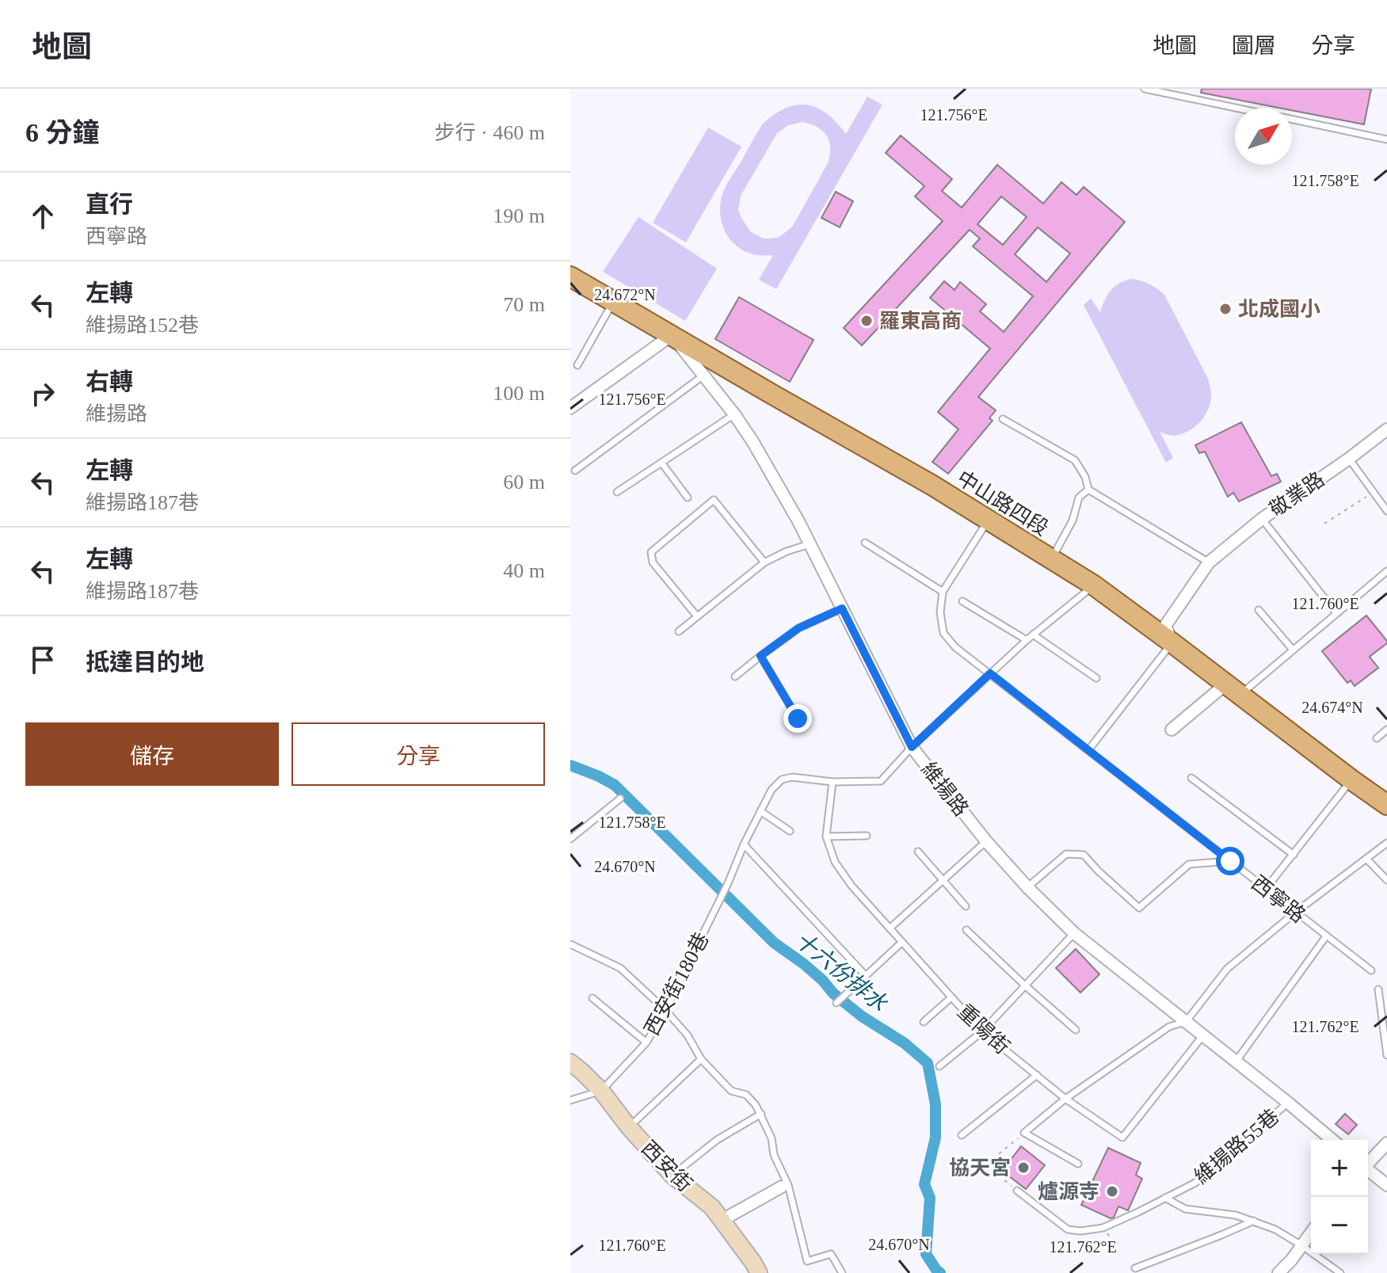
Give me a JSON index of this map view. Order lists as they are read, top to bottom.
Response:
{
  "streets": {
    "main road": ["中山路四段"],
    "street": ["敬業路", "維揚路", "西安街"],
    "lane": [
      "西寧路",
      "西安街180巷",
      "重陽街",
      "維揚路55巷"
    ]
  },
  "crossings": [
    ["敬業路", "中山路四段"],
    ["中山路四段", "維揚路"],
    ["維揚路", "重陽街"],
    ["維揚路", "維揚路55巷"],
    ["西安街180巷", "重陽街"],
    ["西安街180巷", "西安街"]
  ],
  "water": ["十六份排水"],
  "places": [
    "北成國小",
    "羅東高商",
    "協天宮",
    "爐源寺"
  ],
  "north": "top right",
  "page": {
    "header": "地圖",
    "nav": ["地圖", "圖層", "分享"],
    "heading": ["6 分鐘", "步行 · 460 m"],
    "list": [
      ["直行", "西寧路", "190 m"],
      ["左轉", "維揚路152巷", "70 m"],
      ["右轉", "維揚路", "100 m"],
      ["左轉", "維揚路187巷", "60 m"],
      ["左轉", "維揚路187巷", "40 m"],
      "抵達目的地"
    ],
    "buttons": ["儲存", "分享"],
    "map_buttons": ["+", "−"]
  },
  "coordinates": [
    "121.756°E",
    "121.758°E",
    "24.672°N",
    "121.760°E",
    "24.674°N",
    "24.670°N",
    "121.762°E"
  ]
}
